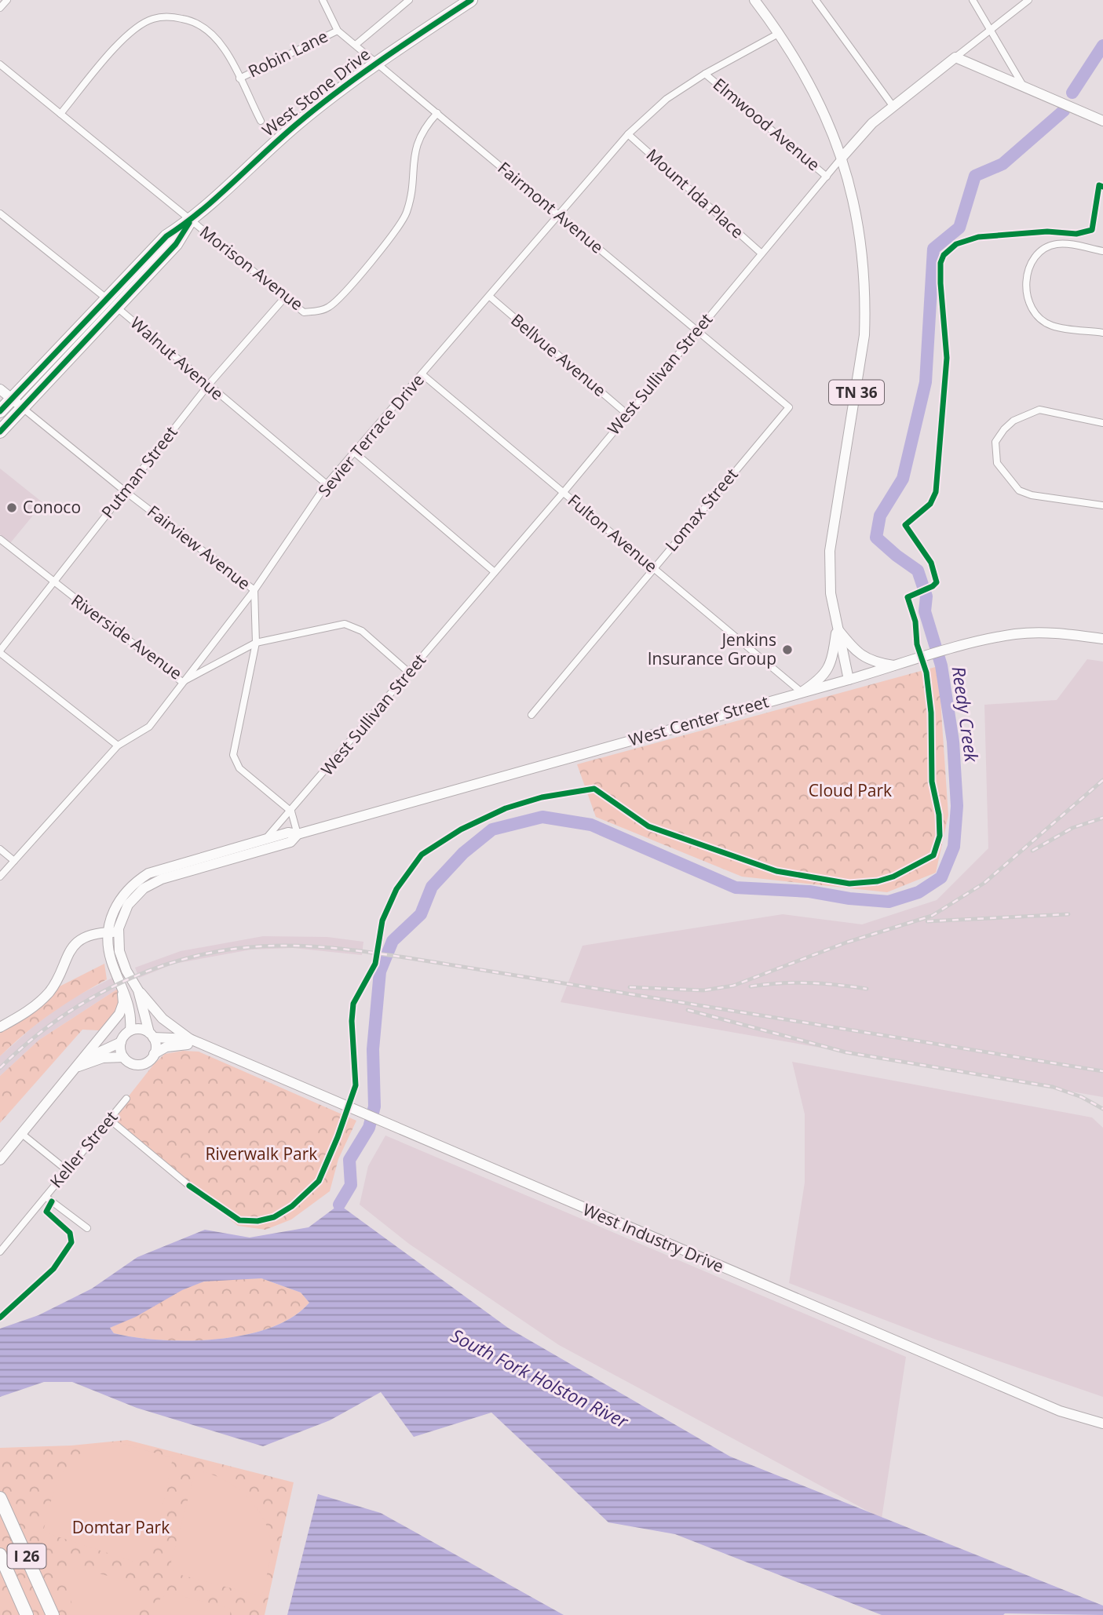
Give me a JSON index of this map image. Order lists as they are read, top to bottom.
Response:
{
  "streets": {
    "highway": ["West Stone Drive", "I 26"],
    "main road": [
      "West Sullivan Street",
      "TN 36",
      "Fairview Avenue",
      "West Center Street",
      "West Industry Drive"
    ],
    "street": [
      "Robin Lane",
      "Elmwood Avenue",
      "Mount Ida Place",
      "Fairmont Avenue",
      "Morison Avenue",
      "Bellvue Avenue",
      "Walnut Avenue",
      "Sevier Terrace Drive",
      "Putman Street",
      "Lomax Street",
      "Fulton Avenue",
      "Riverside Avenue",
      "Keller Street"
    ]
  },
  "crossings": [
    ["Robin Lane", "Fairmont Avenue"],
    ["West Stone Drive", "Fairmont Avenue"],
    ["West Stone Drive", "Morison Avenue"],
    ["West Stone Drive", "Walnut Avenue"],
    ["West Stone Drive", "Fairview Avenue"],
    ["Elmwood Avenue", "West Sullivan Street"],
    ["Elmwood Avenue", "Sevier Terrace Drive"],
    ["Mount Ida Place", "West Sullivan Street"],
    ["Mount Ida Place", "Sevier Terrace Drive"],
    ["Fairmont Avenue", "Morison Avenue"],
    ["Fairmont Avenue", "West Sullivan Street"],
    ["Fairmont Avenue", "Sevier Terrace Drive"],
    ["Fairmont Avenue", "Lomax Street"],
    ["Morison Avenue", "Putman Street"],
    ["Bellvue Avenue", "West Sullivan Street"],
    ["Bellvue Avenue", "Sevier Terrace Drive"],
    ["Walnut Avenue", "Sevier Terrace Drive"],
    ["Walnut Avenue", "Putman Street"],
    ["West Sullivan Street", "TN 36"],
    ["West Sullivan Street", "Fulton Avenue"],
    ["West Sullivan Street", "Fairview Avenue"],
    ["West Sullivan Street", "Riverside Avenue"],
    ["West Sullivan Street", "West Center Street"],
    ["TN 36", "Sevier Terrace Drive"],
    ["TN 36", "West Center Street"],
    ["Sevier Terrace Drive", "Fulton Avenue"],
    ["Sevier Terrace Drive", "Fairview Avenue"],
    ["Sevier Terrace Drive", "Riverside Avenue"],
    ["Putman Street", "Fairview Avenue"],
    ["Putman Street", "Riverside Avenue"],
    ["Lomax Street", "Fulton Avenue"],
    ["Fulton Avenue", "West Center Street"],
    ["Fairview Avenue", "Riverside Avenue"],
    ["West Center Street", "West Industry Drive"]
  ],
  "water": ["Reedy Creek", "South Fork Holston River"],
  "parks": ["Cloud Park", "Riverwalk Park", "Domtar Park"],
  "places": ["Conoco", "Jenkins Insurance Group"]
}
